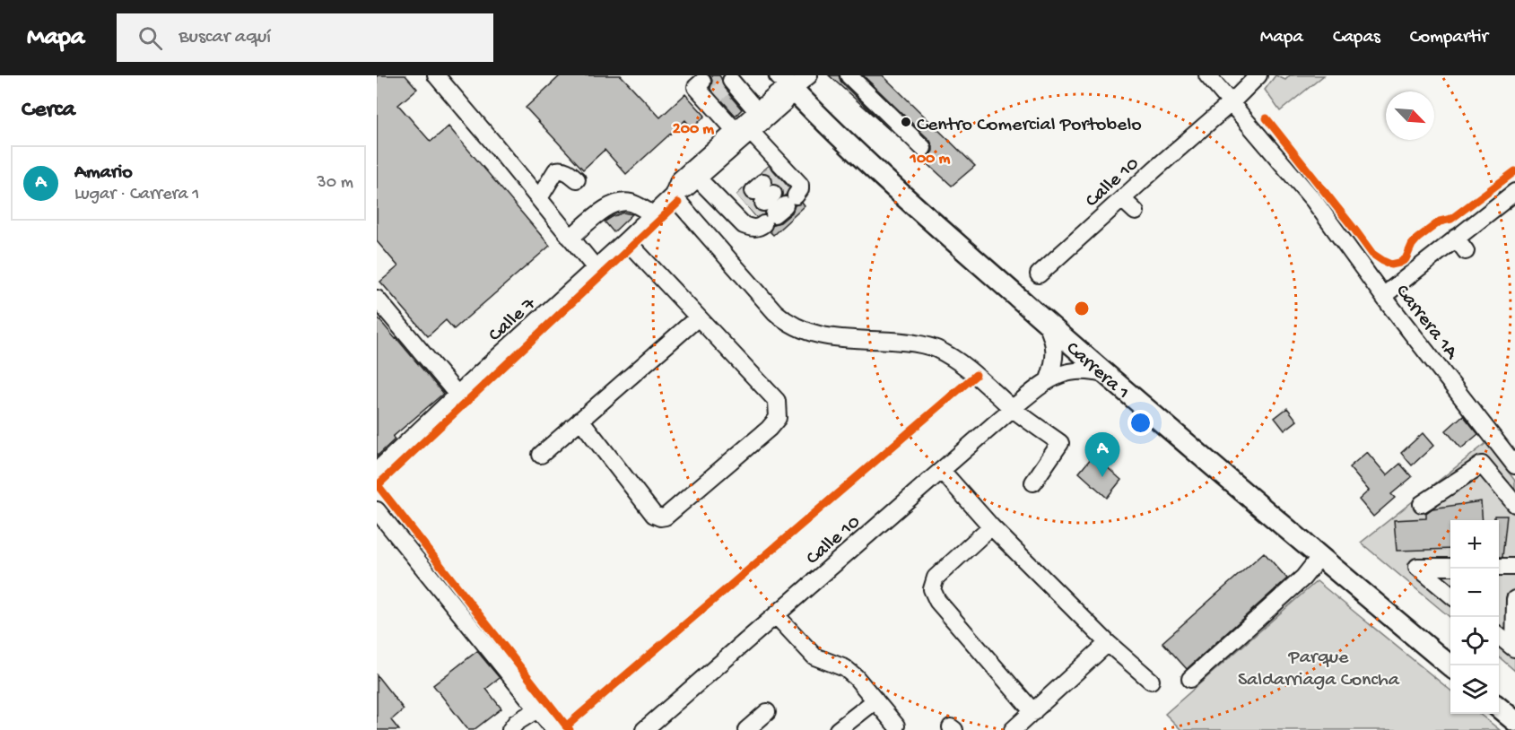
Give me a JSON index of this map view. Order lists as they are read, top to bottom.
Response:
{
  "streets": {
    "main road": ["Carrera 1"],
    "street": ["Calle 10", "Calle 7", "Carrera 1A"]
  },
  "crossings": [
    ["Calle 10", "Carrera 1A"],
    ["Calle 7", "Carrera 1"]
  ],
  "parks": ["Parque Saldarriaga Concha"],
  "places": ["Centro Comercial Portobelo"],
  "north": "bottom right",
  "page": {
    "header": "Mapa",
    "search": "Buscar aquí",
    "nav": ["Mapa", "Capas", "Compartir"],
    "heading": "Cerca",
    "list": [
      {
        "mark": "A",
        "name": "Amario",
        "note": "Lugar · Carrera 1",
        "value": "30 m"
      }
    ],
    "pins": "A",
    "map_buttons": ["+", "−"]
  },
  "rings": ["200 m", "100 m"]
}
